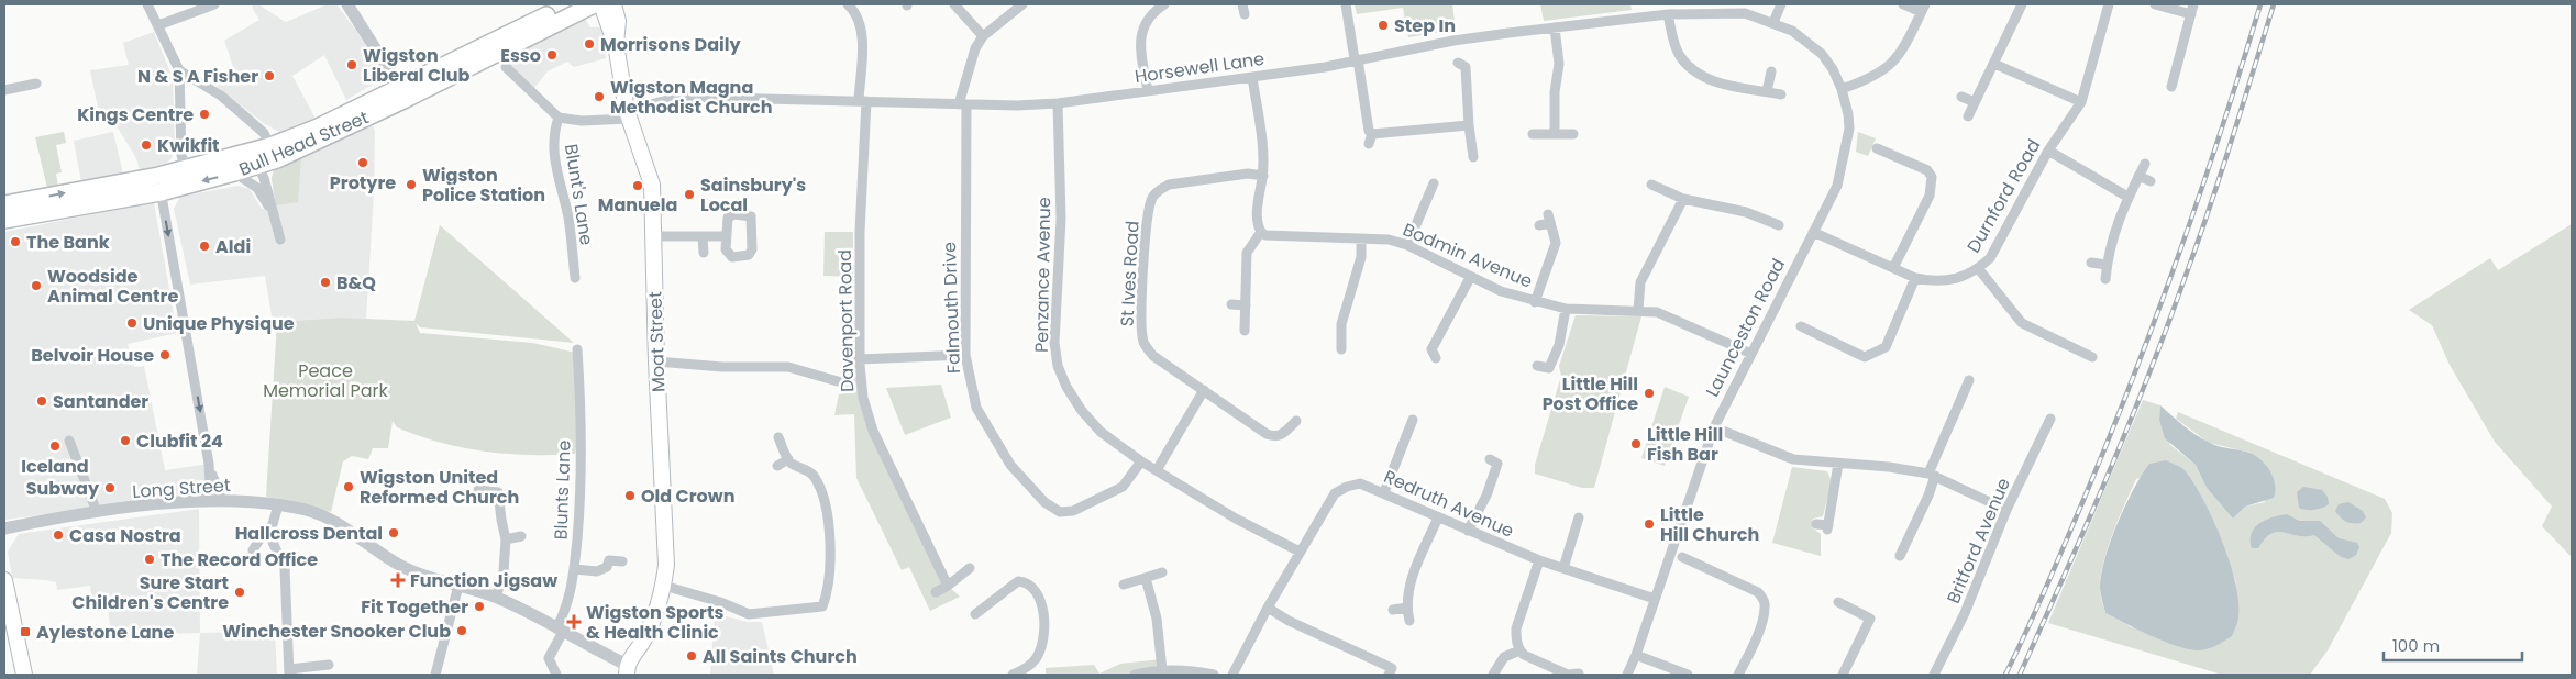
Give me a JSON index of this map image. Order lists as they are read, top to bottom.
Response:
{
  "streets": {
    "main road": ["Bull Head Street", "Moat Street"],
    "street": [
      "Horsewell Lane",
      "Blunt's Lane",
      "Durnford Road",
      "Bodmin Avenue",
      "St Ives Road",
      "Penzance Avenue",
      "Falmouth Drive",
      "Davenport Road",
      "Launceston Road",
      "Long Street",
      "Blunts Lane",
      "Redruth Avenue",
      "Britford Avenue"
    ]
  },
  "crossings": [
    ["Horsewell Lane", "Blunt's Lane"],
    ["Horsewell Lane", "Penzance Avenue"],
    ["Horsewell Lane", "Falmouth Drive"],
    ["Horsewell Lane", "Davenport Road"],
    ["Horsewell Lane", "Launceston Road"],
    ["Horsewell Lane", "Moat Street"],
    ["Durnford Road", "Launceston Road"],
    ["Bodmin Avenue", "Launceston Road"],
    ["Penzance Avenue", "Falmouth Drive"],
    ["Penzance Avenue", "Redruth Avenue"],
    ["Launceston Road", "Redruth Avenue"],
    ["Moat Street", "Long Street"],
    ["Long Street", "Blunts Lane"]
  ],
  "parks": ["Peace Memorial Park"],
  "places": {
    "other": [
      "Step In",
      "Morrisons Daily",
      "Esso",
      "Wigston Liberal Club",
      "N & S A Fisher",
      "Wigston Magna Methodist Church",
      "Kings Centre",
      "Kwikfit",
      "Protyre",
      "Wigston Police Station",
      "Manuela",
      "Sainsbury's Local",
      "The Bank",
      "Aldi",
      "B&Q",
      "Woodside Animal Centre",
      "Unique Physique",
      "Belvoir House",
      "Little Hill Post Office",
      "Santander",
      "Clubfit 24",
      "Little Hill Fish Bar",
      "Iceland",
      "Wigston United Reformed Church",
      "Subway",
      "Old Crown",
      "Little Hill Church",
      "Hallcross Dental",
      "Casa Nostra",
      "The Record Office",
      "Sure Start Children's Centre",
      "Fit Together",
      "Winchester Snooker Club",
      "All Saints Church"
    ],
    "health": ["Function Jigsaw", "Wigston Sports & Health Clinic"],
    "transit": ["Aylestone Lane"]
  },
  "scale_bar": "100 m"
}
